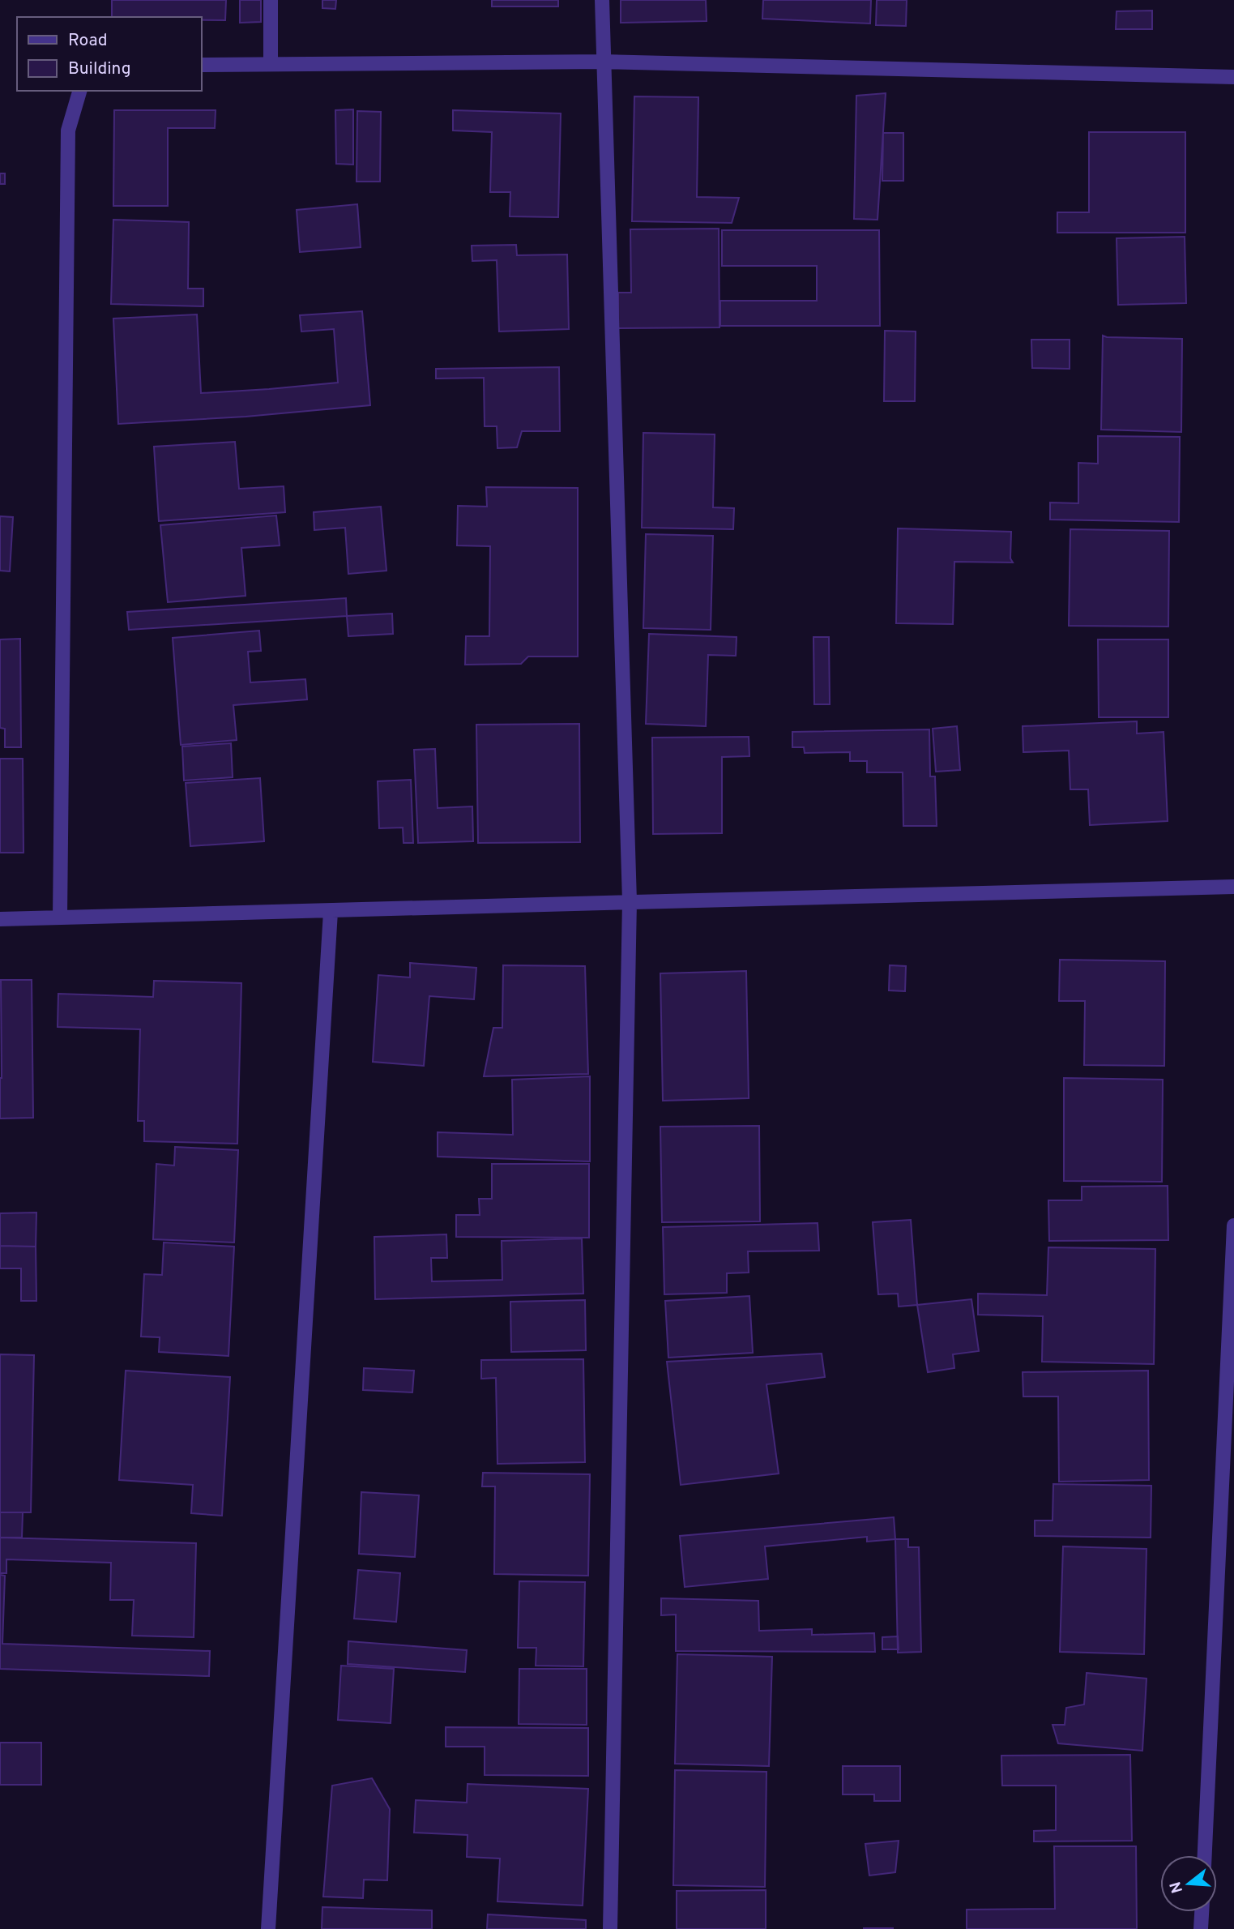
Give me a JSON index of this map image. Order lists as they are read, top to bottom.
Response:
{
  "legend": ["Road", "Building"],
  "north": "left"
}
